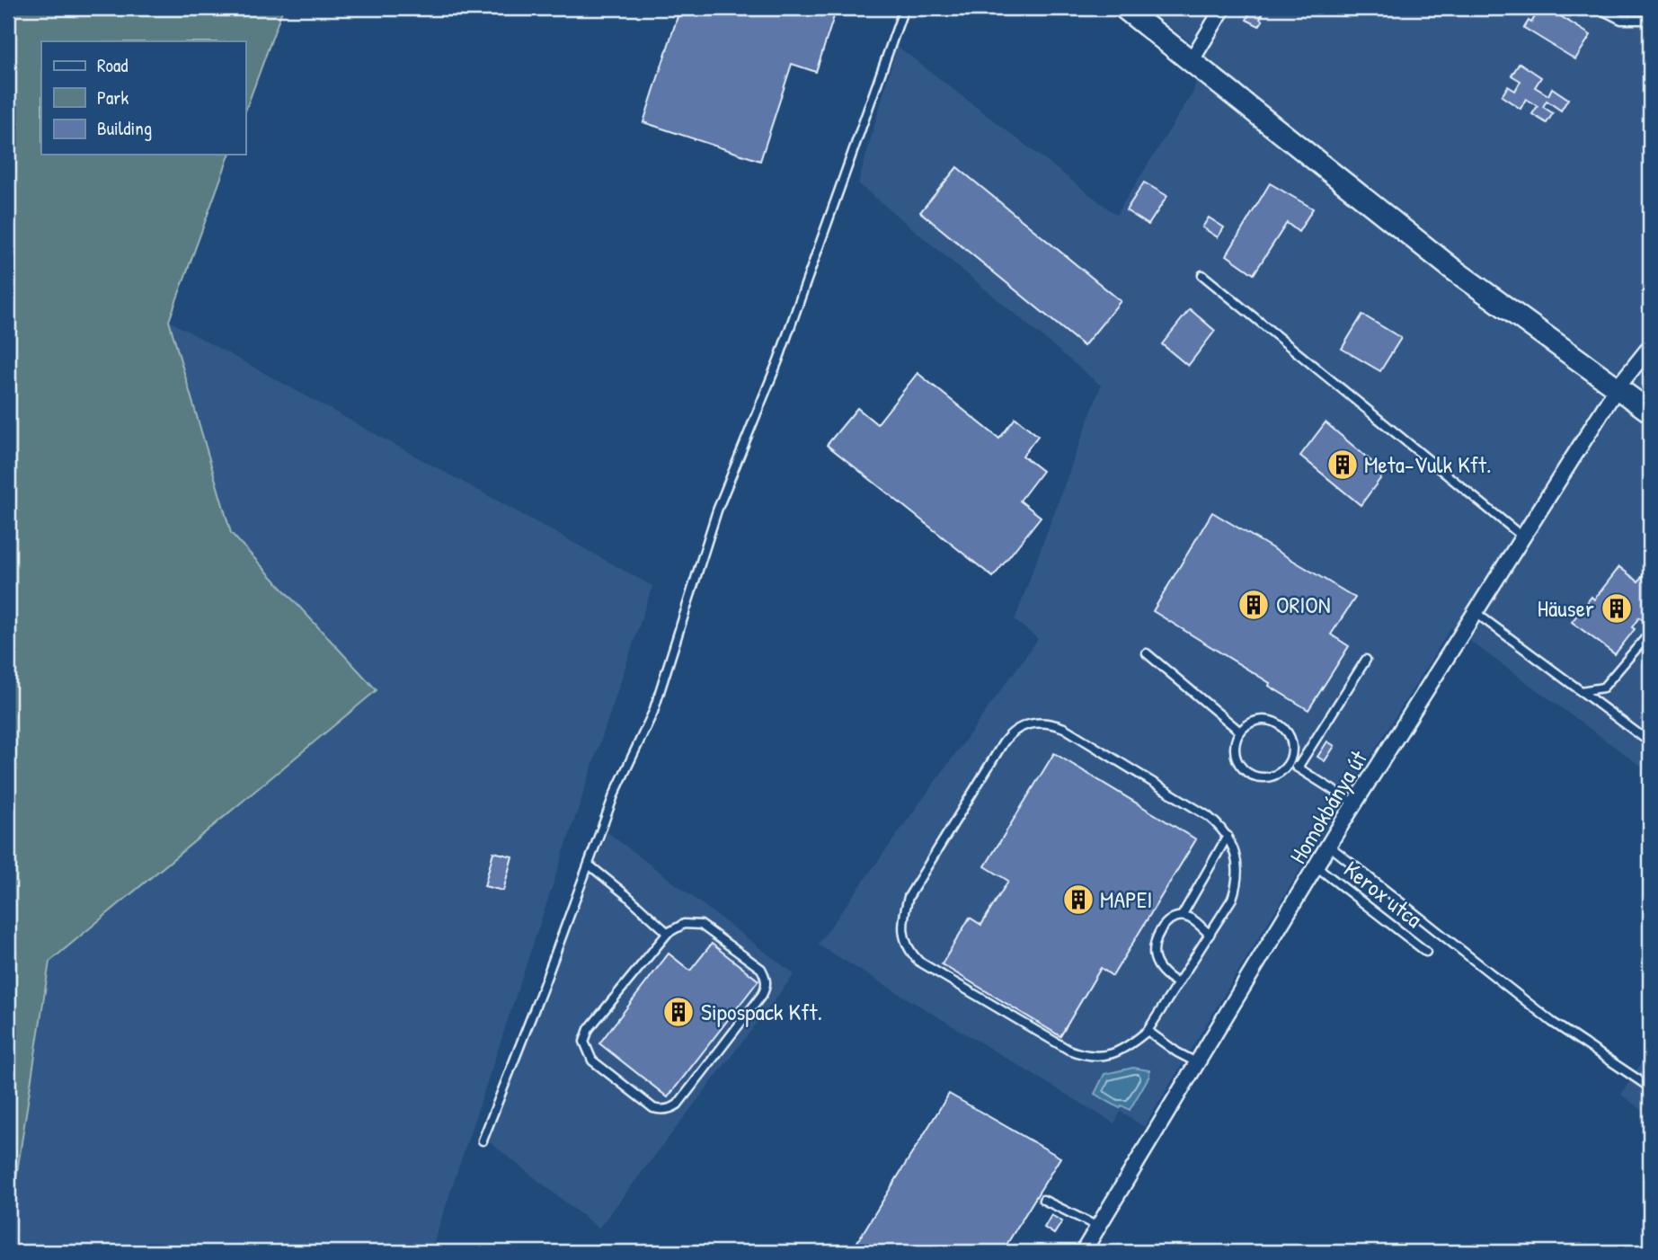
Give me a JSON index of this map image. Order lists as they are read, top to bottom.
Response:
{
  "streets": {
    "street": ["Homokbánya út"],
    "lane": ["Kerox utca"]
  },
  "crossings": [
    ["Homokbánya út", "Kerox utca"]
  ],
  "places": {
    "building": [
      "Meta-Vulk Kft.",
      "ORION",
      "Häuser",
      "MAPEI",
      "Sipospack Kft."
    ]
  },
  "legend": ["Road", "Park", "Building"]
}
